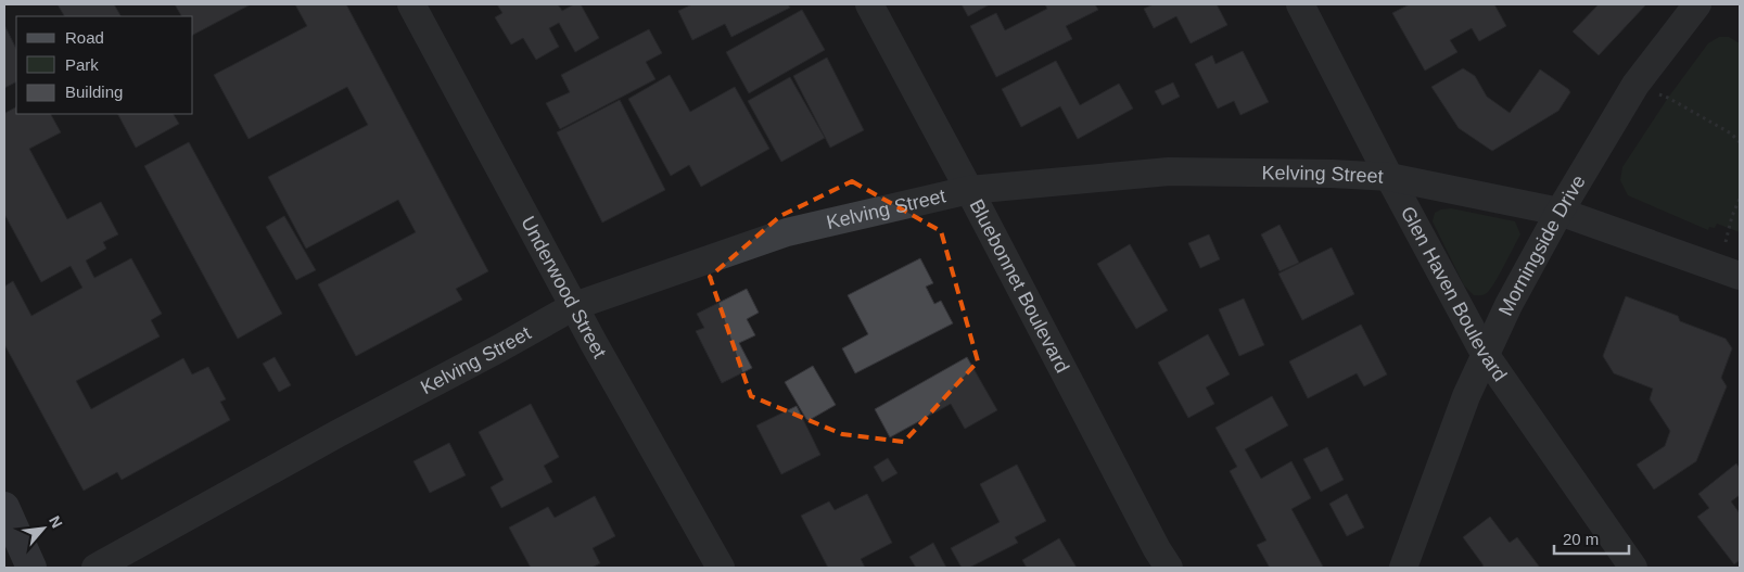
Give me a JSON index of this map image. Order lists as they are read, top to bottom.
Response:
{
  "streets": {
    "street": [
      "Kelving Street",
      "Morningside Drive",
      "Bluebonnet Boulevard",
      "Underwood Street",
      "Glen Haven Boulevard"
    ]
  },
  "crossings": [
    ["Kelving Street", "Morningside Drive"],
    ["Kelving Street", "Bluebonnet Boulevard"],
    ["Kelving Street", "Underwood Street"],
    ["Kelving Street", "Glen Haven Boulevard"],
    ["Morningside Drive", "Glen Haven Boulevard"]
  ],
  "legend": ["Road", "Park", "Building"],
  "scale_bar": "20 m",
  "north": "top right"
}
